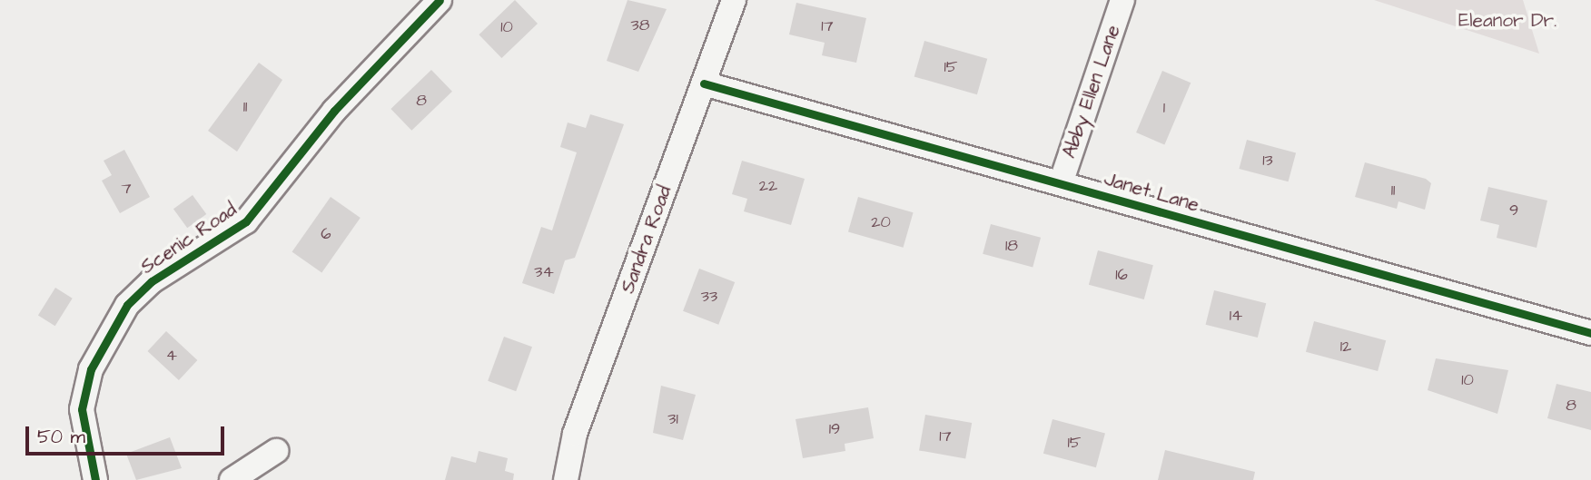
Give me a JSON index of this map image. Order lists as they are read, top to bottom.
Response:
{
  "streets": {
    "street": [
      "Abby Ellen Lane",
      "Janet Lane",
      "Scenic Road",
      "Sandra Road"
    ]
  },
  "crossings": [
    ["Abby Ellen Lane", "Janet Lane"],
    ["Janet Lane", "Sandra Road"]
  ],
  "parks": ["Eleanor Dr."],
  "house_numbers": [
    "38",
    "17",
    "10",
    "15",
    "8",
    "11",
    "1",
    "13",
    "22",
    "7",
    "11",
    "9",
    "20",
    "6",
    "18",
    "34",
    "16",
    "33",
    "14",
    "12",
    "4",
    "10",
    "8",
    "31",
    "19",
    "17",
    "15"
  ],
  "scale_bar": "50 m"
}
